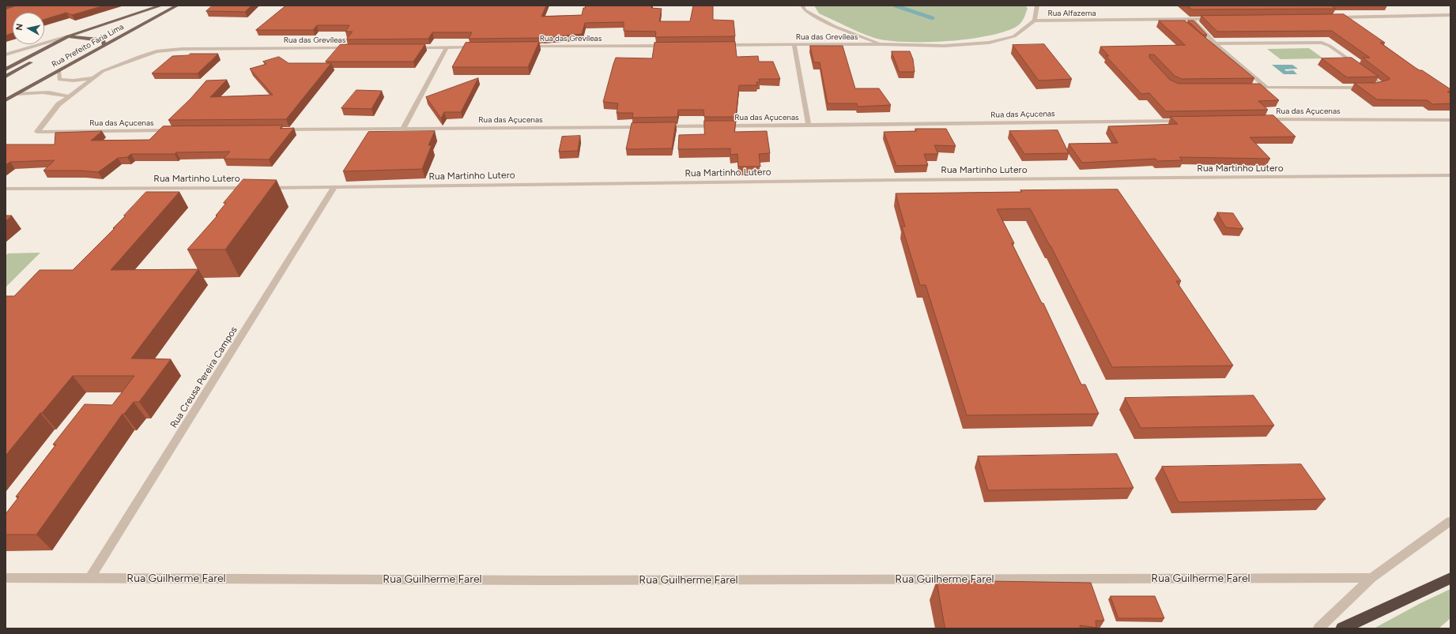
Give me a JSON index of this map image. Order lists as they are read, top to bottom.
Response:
{
  "streets": {
    "main road": ["Rua Prefeito Faria Lima"],
    "street": [
      "Rua Alfazema",
      "Rua das Grevíleas",
      "Rua das Açucenas",
      "Rua Martinho Lutero",
      "Rua Creusa Pereira Campos",
      "Rua Guilherme Farel"
    ]
  },
  "crossings": [
    ["Rua Alfazema", "Rua das Grevíleas"],
    ["Rua das Grevíleas", "Rua das Açucenas"],
    ["Rua Martinho Lutero", "Rua Creusa Pereira Campos"],
    ["Rua Creusa Pereira Campos", "Rua Guilherme Farel"]
  ],
  "north": "left"
}
